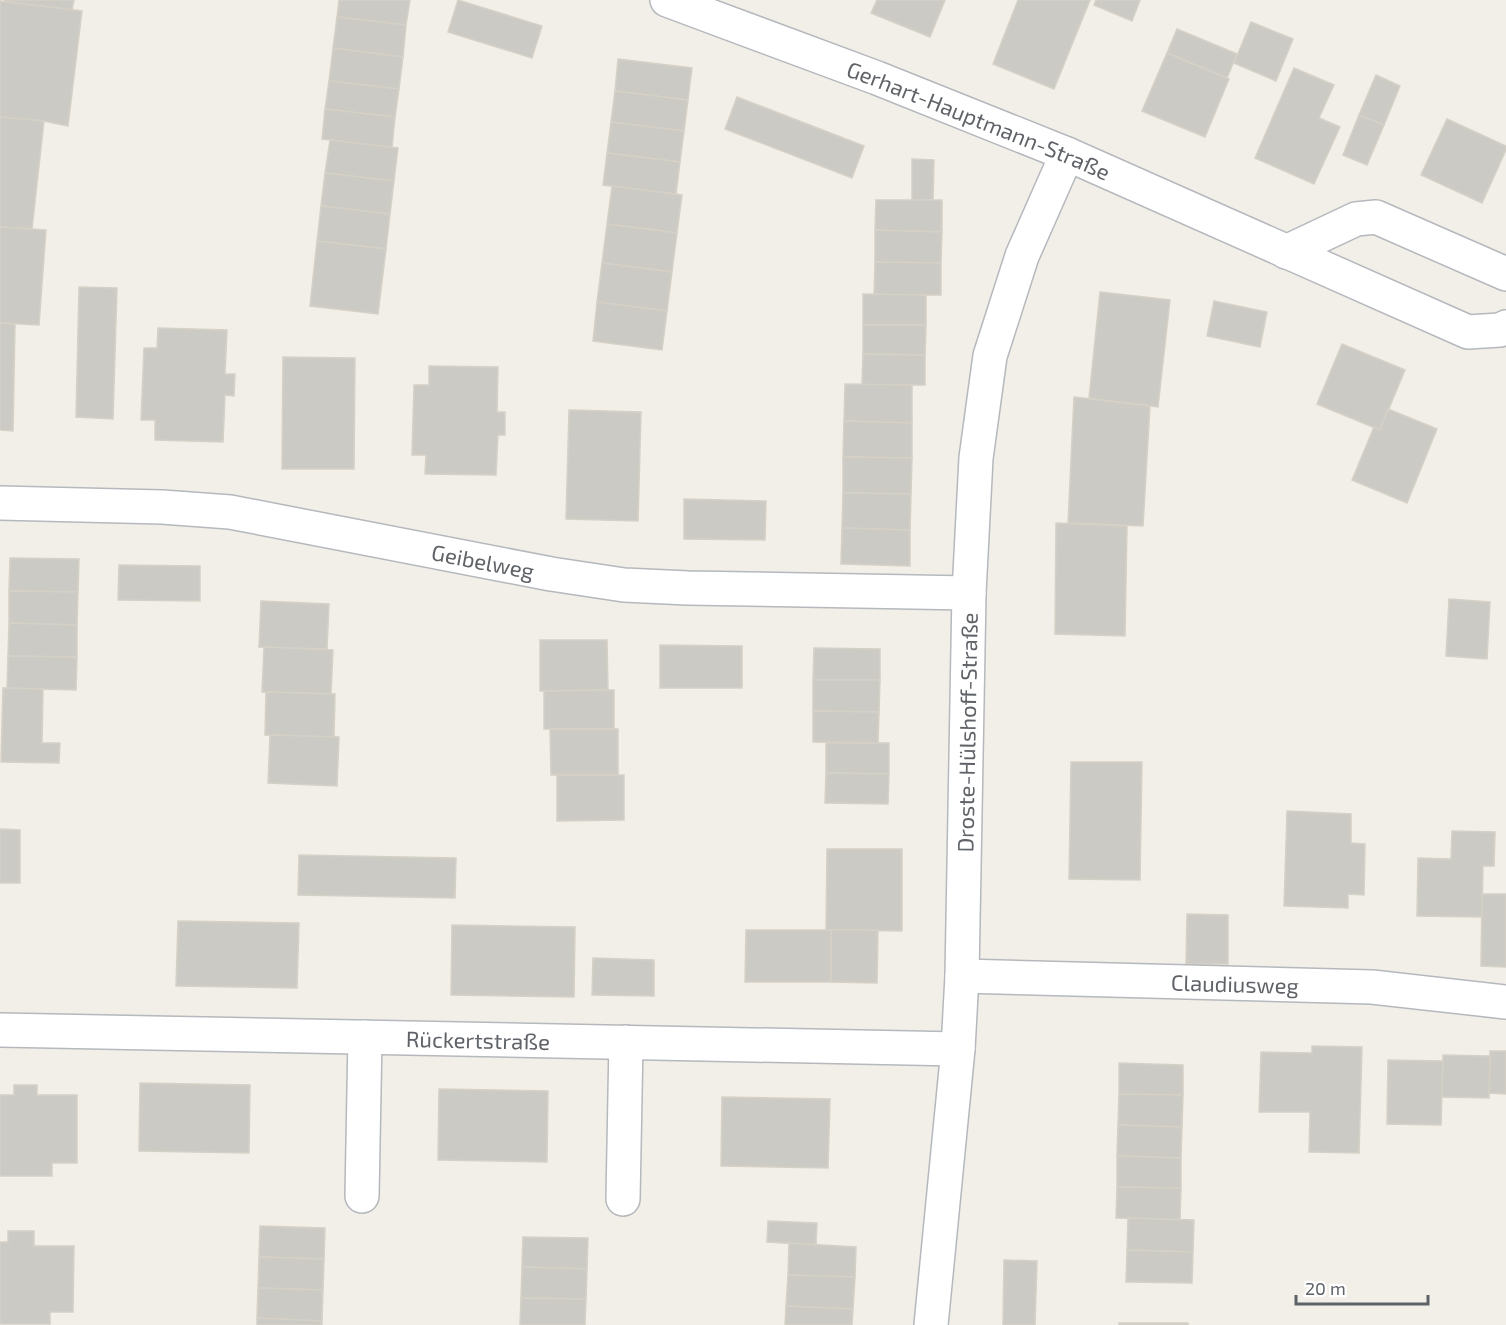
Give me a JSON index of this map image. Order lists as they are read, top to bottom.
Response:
{
  "streets": {
    "street": [
      "Gerhart-Hauptmann-Straße",
      "Geibelweg",
      "Droste-Hülshoff-Straße",
      "Claudiusweg",
      "Rückertstraße"
    ]
  },
  "crossings": [
    ["Gerhart-Hauptmann-Straße", "Droste-Hülshoff-Straße"],
    ["Geibelweg", "Droste-Hülshoff-Straße"],
    ["Droste-Hülshoff-Straße", "Claudiusweg"],
    ["Droste-Hülshoff-Straße", "Rückertstraße"]
  ],
  "scale_bar": "20 m"
}
